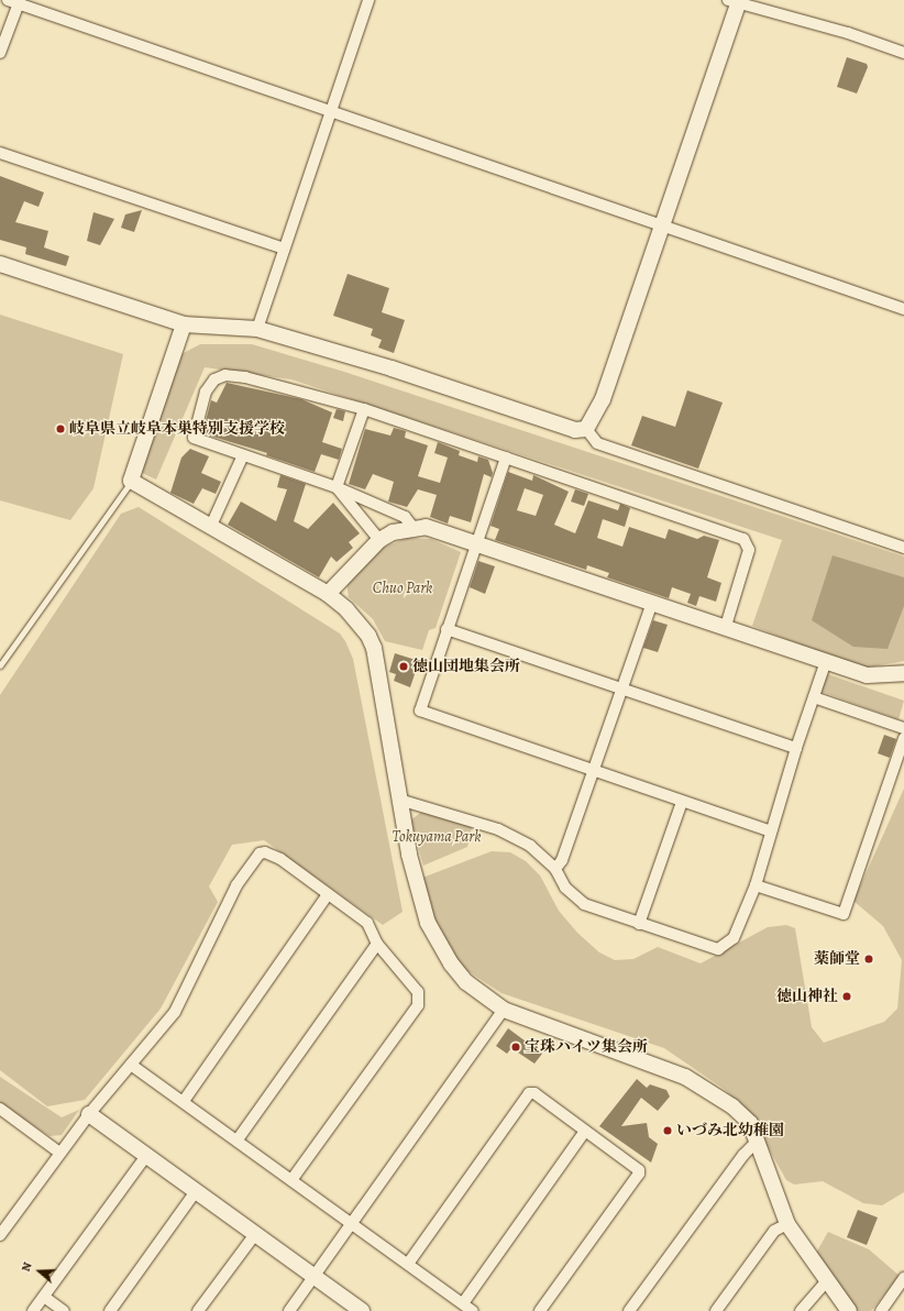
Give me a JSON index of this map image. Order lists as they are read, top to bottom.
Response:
{
  "parks": ["Chuo Park", "Tokuyama Park"],
  "places": [
    "岐阜県立岐阜本巣特別支援学校",
    "徳山団地集会所",
    "薬師堂",
    "徳山神社",
    "宝珠ハイツ集会所",
    "いづみ北幼稚園"
  ],
  "north": "left"
}
